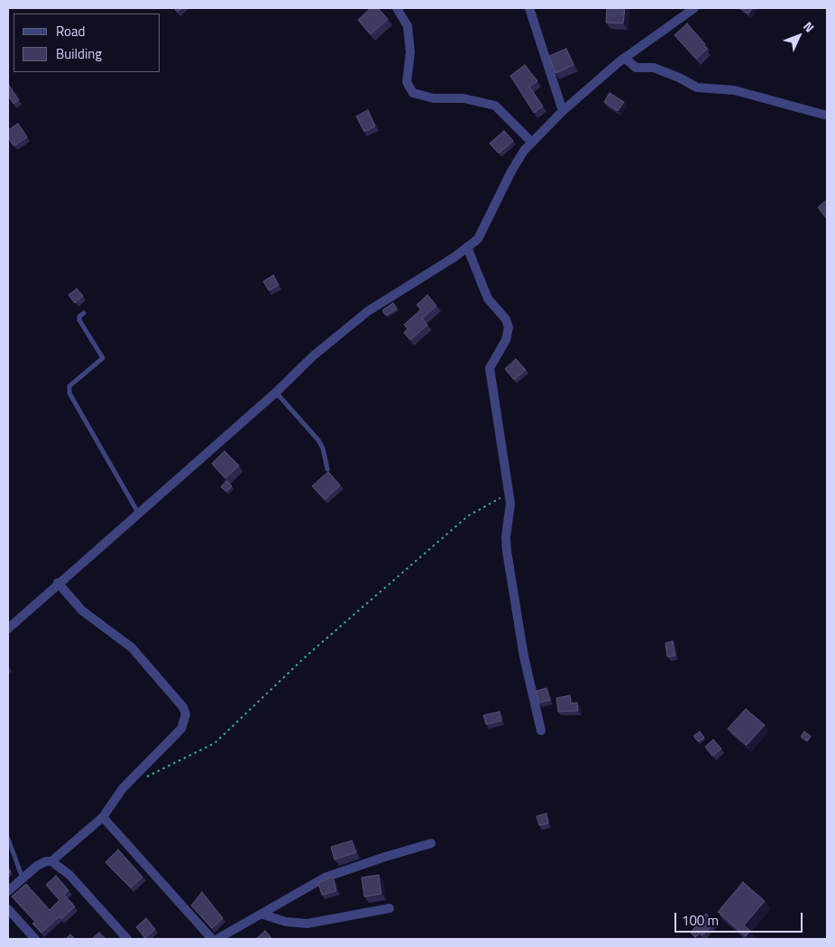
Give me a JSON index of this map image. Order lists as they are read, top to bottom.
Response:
{
  "legend": ["Road", "Building"],
  "scale_bar": "100 m",
  "north": "top right"
}
